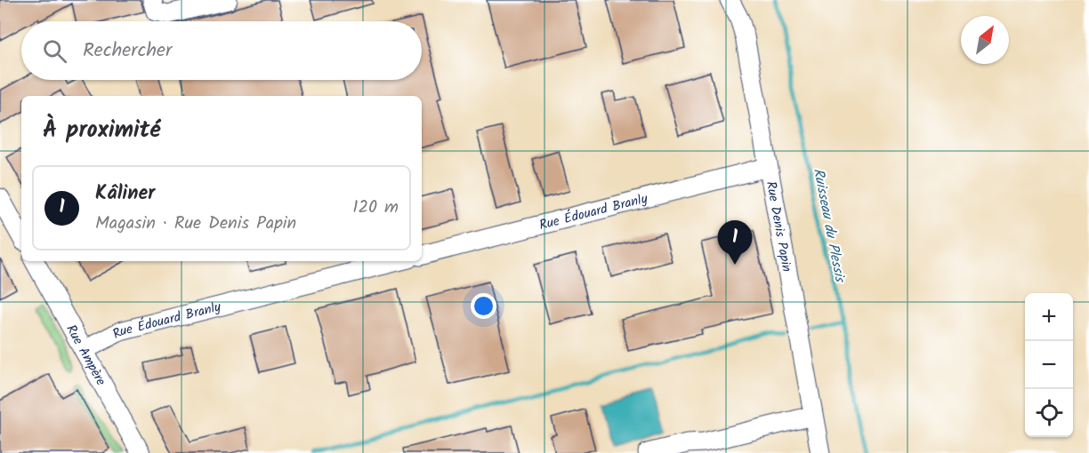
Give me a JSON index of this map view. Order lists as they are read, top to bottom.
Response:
{
  "streets": {
    "street": ["Rue Édouard Branly", "Rue Denis Papin", "Rue Ampère"]
  },
  "crossings": [
    ["Rue Édouard Branly", "Rue Denis Papin"],
    ["Rue Édouard Branly", "Rue Ampère"]
  ],
  "water": ["Ruisseau du Plessis"],
  "north": "top right",
  "page": {
    "search": "Rechercher",
    "heading": "À proximité",
    "list": [
      {
        "mark": "1",
        "name": "Kâliner",
        "note": "Magasin · Rue Denis Papin",
        "value": "120 m"
      }
    ],
    "pins": "1",
    "map_buttons": ["+", "−"]
  }
}
